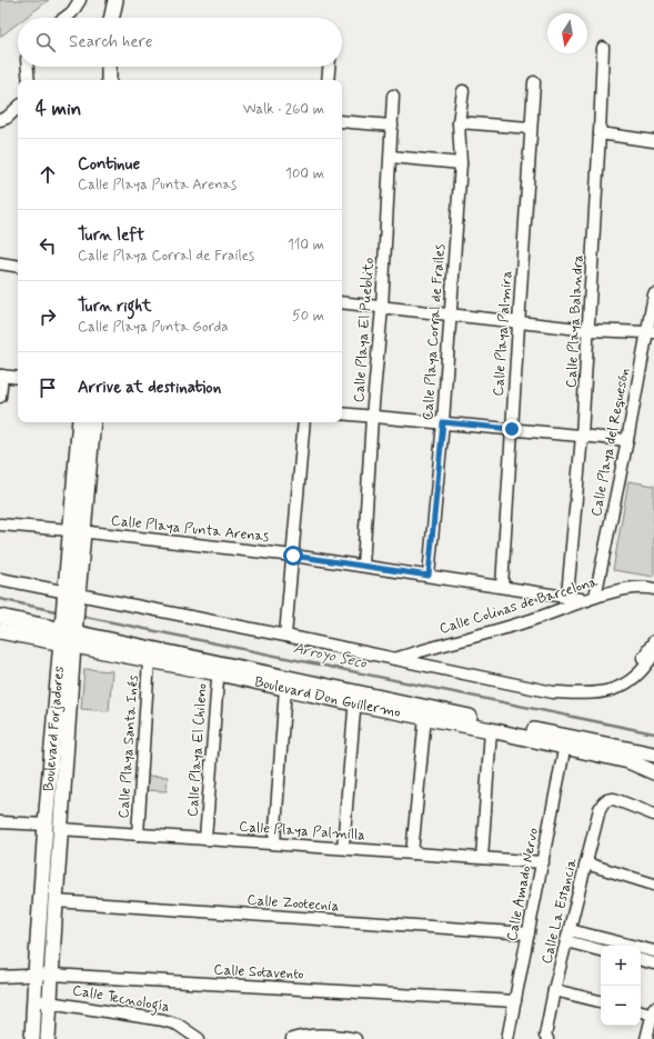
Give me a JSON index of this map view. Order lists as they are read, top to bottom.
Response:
{
  "streets": {
    "main road": ["Boulevard Don Guillermo", "Boulevard Forjadores"],
    "street": [
      "Calle Playa Balandra",
      "Calle Playa El Pueblito",
      "Calle Playa Corral de Frailes",
      "Calle Playa Palmira",
      "Calle Playa del Requesón",
      "Calle Playa Punta Arenas",
      "Calle Colinas de Barcelona",
      "Calle Playa Santa Inés",
      "Calle Playa El Chileno",
      "Calle Playa Palmilla",
      "Calle Amado Nervo",
      "Calle Zootecnia",
      "Calle La Estancia",
      "Calle Sotavento",
      "Calle Tecnología"
    ]
  },
  "crossings": [
    ["Calle Playa Balandra", "Calle Playa Punta Arenas"],
    ["Calle Playa El Pueblito", "Calle Playa Punta Arenas"],
    ["Calle Playa Corral de Frailes", "Calle Playa Punta Arenas"],
    ["Calle Playa Palmira", "Calle Playa Punta Arenas"],
    ["Calle Playa del Requesón", "Calle Playa Punta Arenas"],
    ["Calle Playa del Requesón", "Calle Colinas de Barcelona"],
    ["Calle Playa Punta Arenas", "Calle Colinas de Barcelona"],
    ["Calle Playa Punta Arenas", "Boulevard Forjadores"],
    ["Boulevard Don Guillermo", "Boulevard Forjadores"],
    ["Boulevard Don Guillermo", "Calle Playa Santa Inés"],
    ["Boulevard Don Guillermo", "Calle Playa El Chileno"],
    ["Boulevard Don Guillermo", "Calle Amado Nervo"],
    ["Boulevard Forjadores", "Calle Playa Palmilla"],
    ["Boulevard Forjadores", "Calle Zootecnia"],
    ["Boulevard Forjadores", "Calle Sotavento"],
    ["Boulevard Forjadores", "Calle Tecnología"],
    ["Calle Playa Santa Inés", "Calle Playa Palmilla"],
    ["Calle Playa El Chileno", "Calle Playa Palmilla"],
    ["Calle Playa Palmilla", "Calle Amado Nervo"],
    ["Calle Amado Nervo", "Calle Zootecnia"],
    ["Calle Amado Nervo", "Calle Sotavento"]
  ],
  "water": ["Arroyo Seco"],
  "north": "bottom",
  "page": {
    "search": "Search here",
    "heading": ["4 min", "Walk · 260 m"],
    "list": [
      ["Continue", "Calle Playa Punta Arenas", "100 m"],
      ["Turn left", "Calle Playa Corral de Frailes", "110 m"],
      ["Turn right", "Calle Playa Punta Gorda", "50 m"],
      "Arrive at destination"
    ],
    "map_buttons": ["+", "−"]
  }
}
